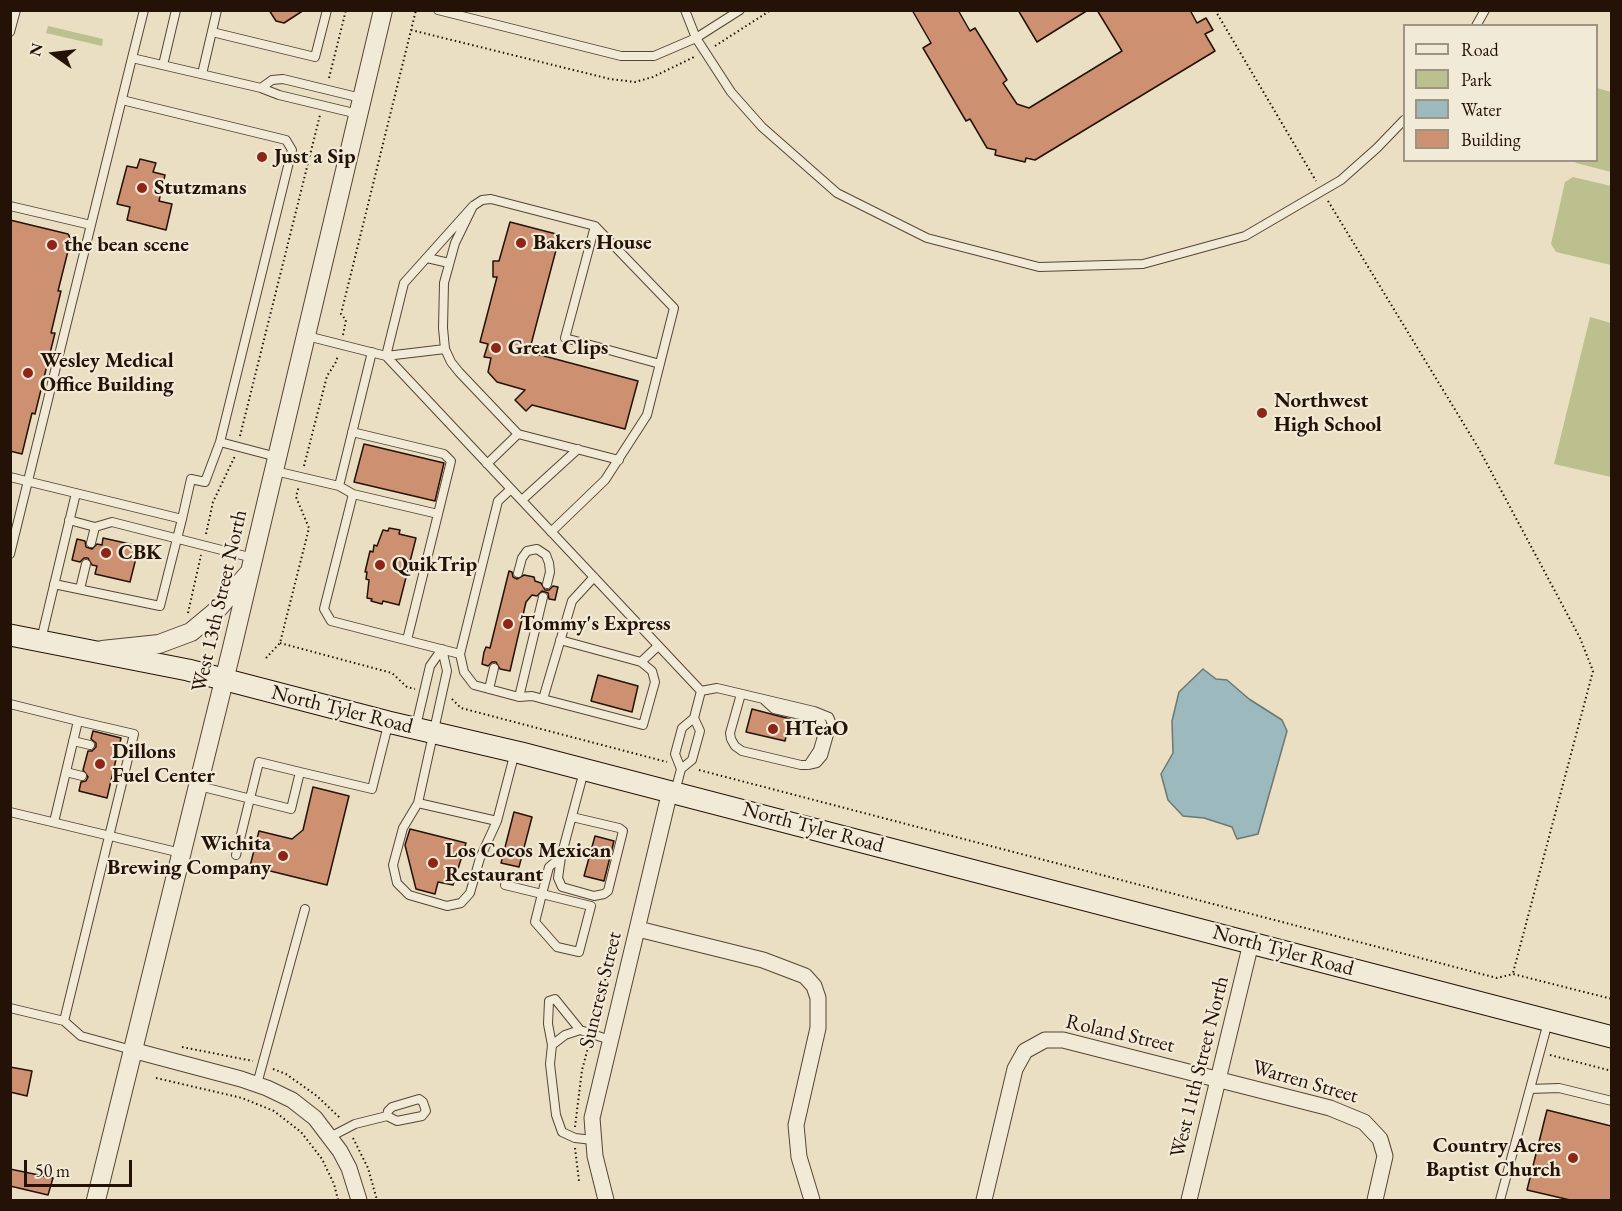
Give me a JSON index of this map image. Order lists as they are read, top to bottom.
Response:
{
  "streets": {
    "main road": ["North Tyler Road"],
    "street": [
      "West 13th Street North",
      "Suncrest Street",
      "Roland Street",
      "West 11th Street North",
      "Warren Street"
    ]
  },
  "crossings": [
    ["West 13th Street North", "North Tyler Road"],
    ["North Tyler Road", "Suncrest Street"],
    ["North Tyler Road", "West 11th Street North"],
    ["Roland Street", "West 11th Street North"],
    ["Roland Street", "Warren Street"],
    ["West 11th Street North", "Warren Street"]
  ],
  "places": [
    "Just a Sip",
    "Stutzmans",
    "Bakers House",
    "the bean scene",
    "Great Clips",
    "Wesley Medical Office Building",
    "Northwest High School",
    "CBK",
    "QuikTrip",
    "Tommy's Express",
    "HTeaO",
    "Dillons Fuel Center",
    "Wichita Brewing Company",
    "Los Cocos Mexican Restaurant",
    "Country Acres Baptist Church"
  ],
  "legend": [
    "Road",
    "Park",
    "Water",
    "Building"
  ],
  "scale_bar": "50 m",
  "north": "left"
}
